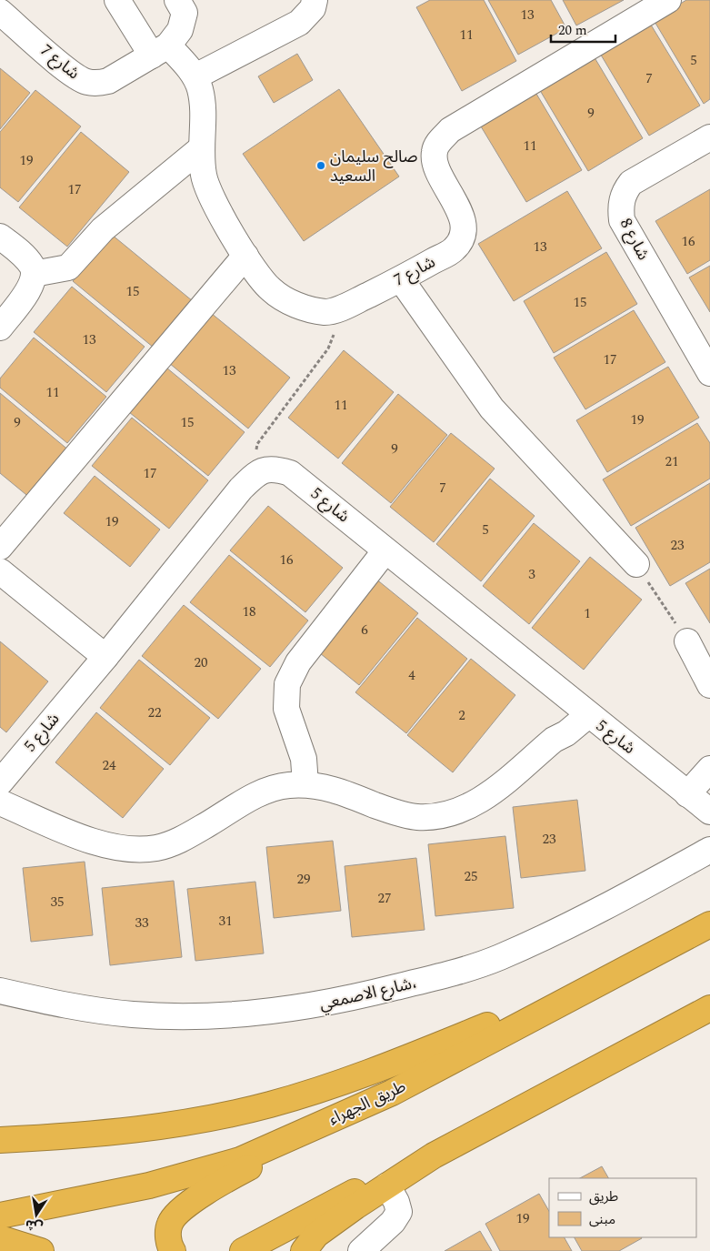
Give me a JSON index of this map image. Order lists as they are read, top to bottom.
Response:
{
  "streets": {
    "highway": ["طريق الجهراء"],
    "street": [
      "شارع 7",
      "شارع 8",
      "شارع 5",
      "شارع الاصمعي،"
    ]
  },
  "places": ["صالح سليمان السعيد"],
  "house_numbers": [
    "13",
    "11",
    "5",
    "7",
    "9",
    "11",
    "19",
    "17",
    "16",
    "13",
    "15",
    "15",
    "13",
    "17",
    "13",
    "11",
    "11",
    "19",
    "9",
    "15",
    "9",
    "21",
    "17",
    "7",
    "19",
    "5",
    "23",
    "16",
    "3",
    "18",
    "1",
    "6",
    "20",
    "4",
    "22",
    "2",
    "24",
    "23",
    "25",
    "29",
    "27",
    "35",
    "31",
    "33",
    "19"
  ],
  "legend": ["طريق", "مبنى"],
  "scale_bar": "20 m",
  "north": "bottom"
}
